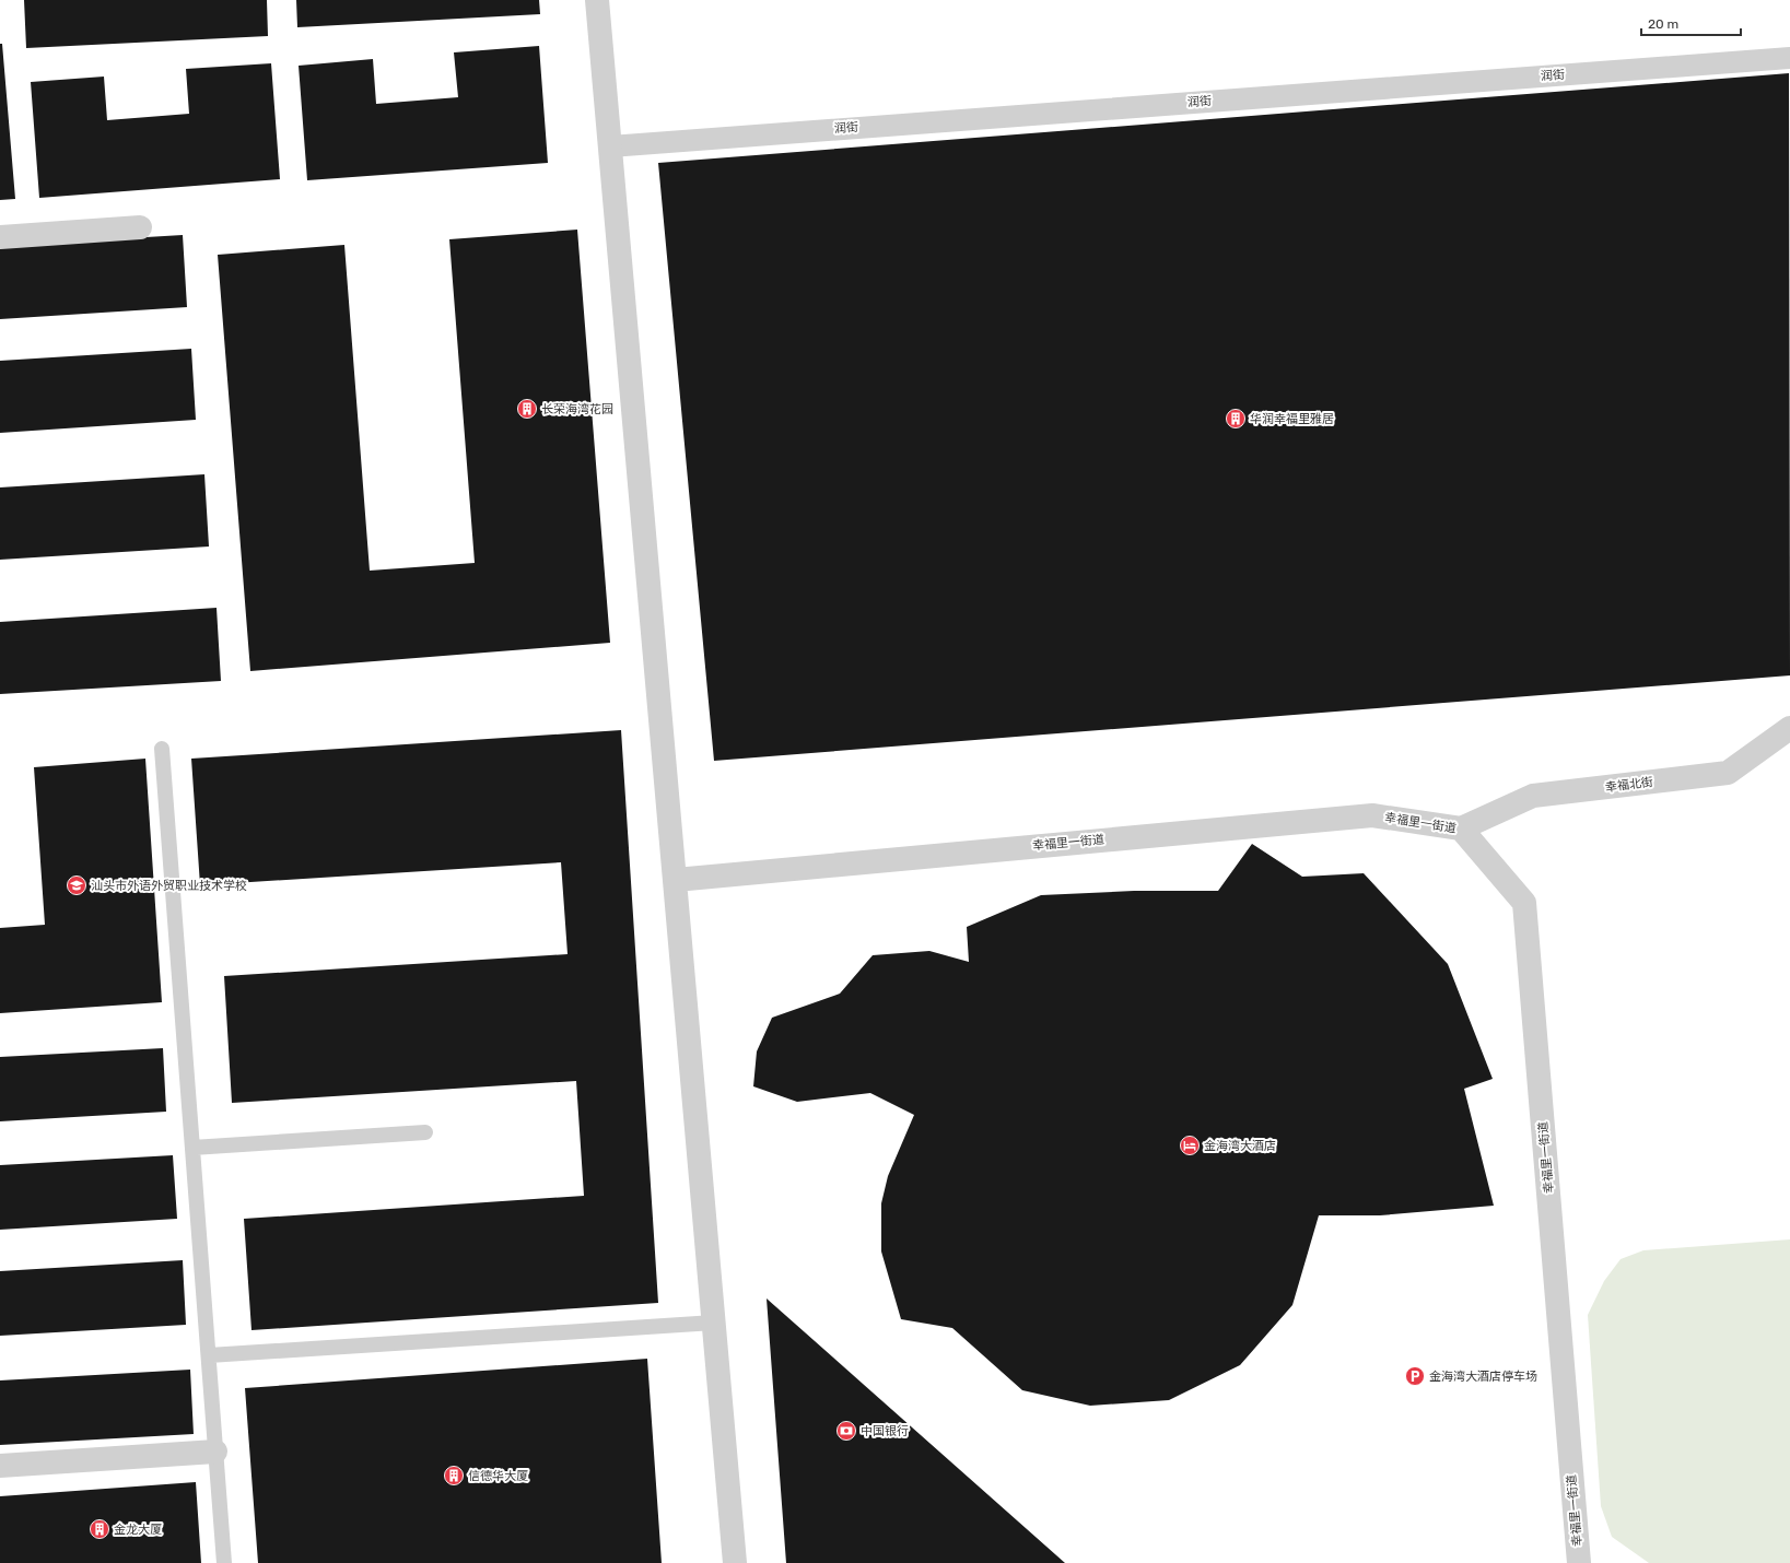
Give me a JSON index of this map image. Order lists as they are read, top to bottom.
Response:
{
  "streets": {
    "street": ["润街", "幸福北街", "幸福里一街道"]
  },
  "crossings": [
    ["幸福北街", "幸福里一街道"]
  ],
  "places": {
    "building": [
      "长荣海湾花园",
      "华润幸福里雅居",
      "信德华大厦",
      "金龙大厦"
    ],
    "school or university": ["汕头市外语外贸职业技术学校"],
    "hotel": ["金海湾大酒店"],
    "parking": ["金海湾大酒店停车场"],
    "bank": ["中国银行"]
  },
  "scale_bar": "20 m"
}
